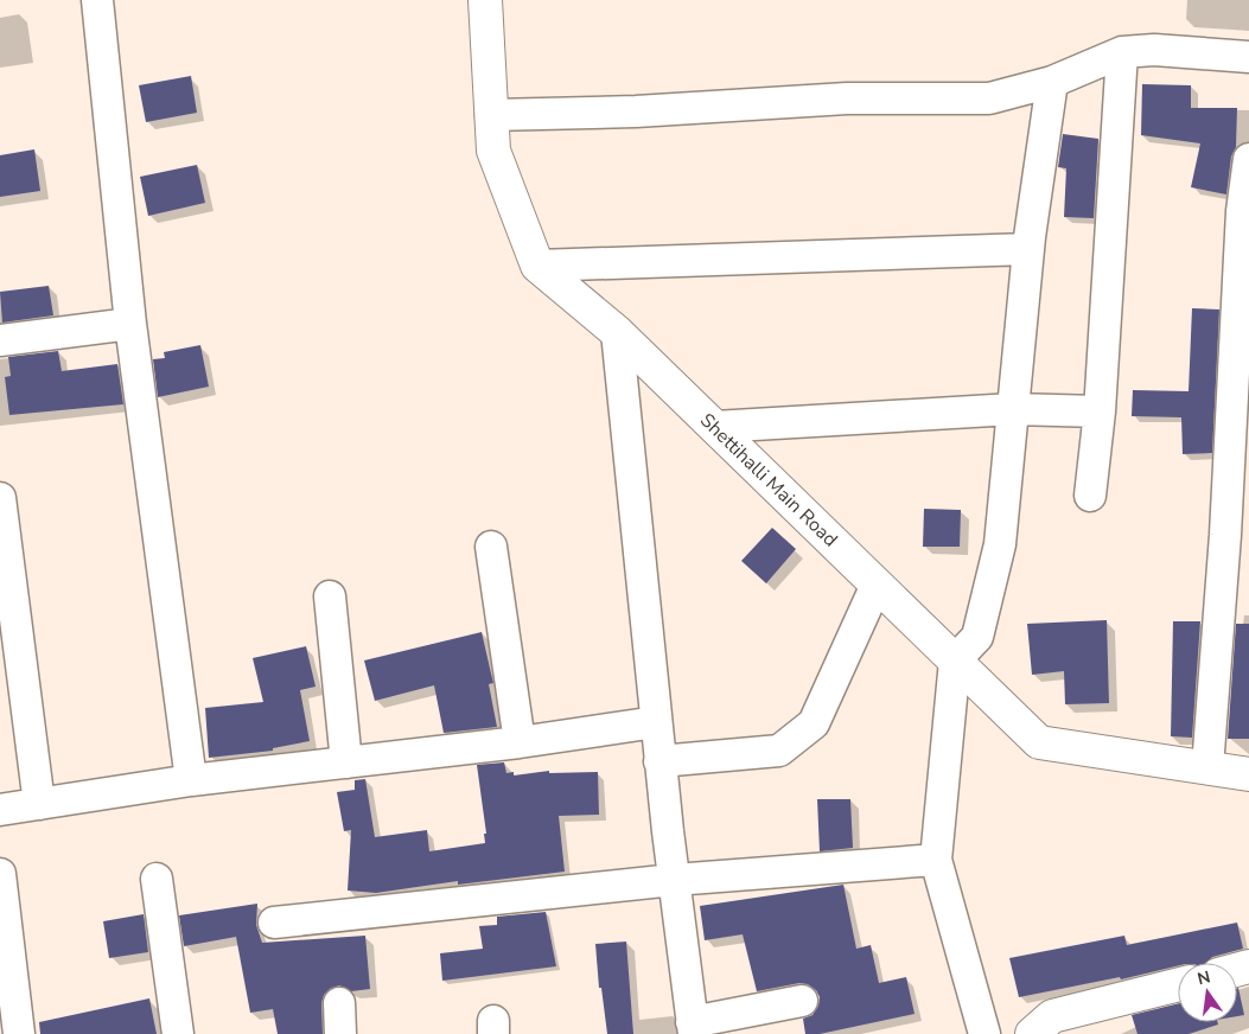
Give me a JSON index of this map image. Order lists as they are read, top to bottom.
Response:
{
  "streets": {
    "street": ["Shettihalli Main Road"]
  },
  "north": "top"
}
